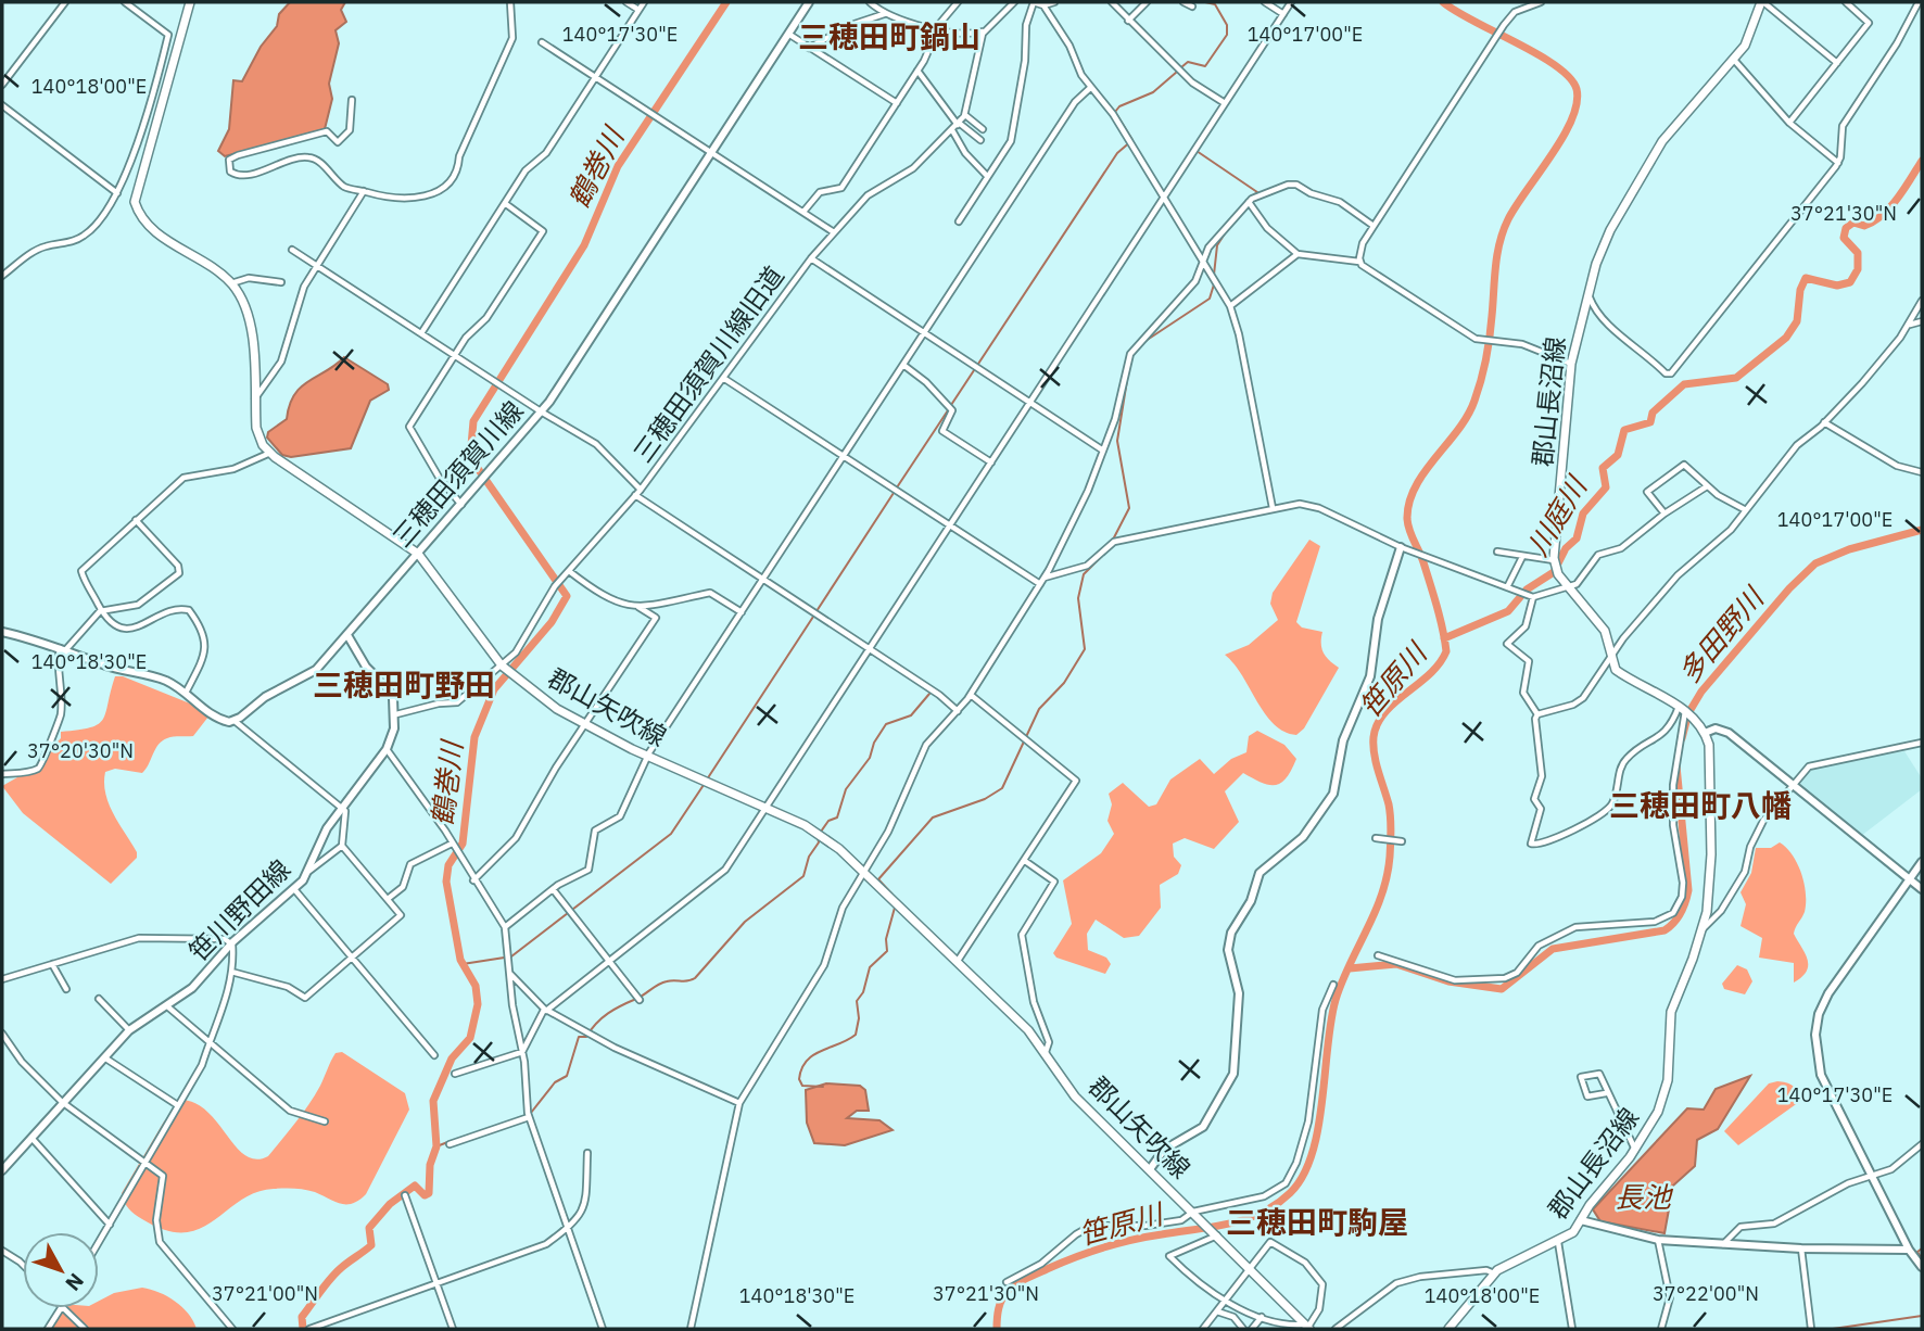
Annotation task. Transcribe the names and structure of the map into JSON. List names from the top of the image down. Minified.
{"streets":{"main road":["郡山長沼線","郡山矢吹線"],"street":["三穂田須賀川線旧道","三穂田須賀川線","笹川野田線"]},"crossings":[["三穂田須賀川線旧道","郡山矢吹線"],["三穂田須賀川線旧道","笹川野田線"],["三穂田須賀川線","郡山矢吹線"]],"districts":["三穂田町鍋山","三穂田町野田","三穂田町八幡","三穂田町駒屋"],"water":["鶴巻川","川庭川","多田野川","笹原川","長池"],"north":"bottom right","coordinates":["140°17'00\"E","140°17'30\"E","140°18'00\"E","37°21'30\"N","140°18'30\"E","37°20'30\"N","37°21'00\"N","37°22'00\"N"]}
